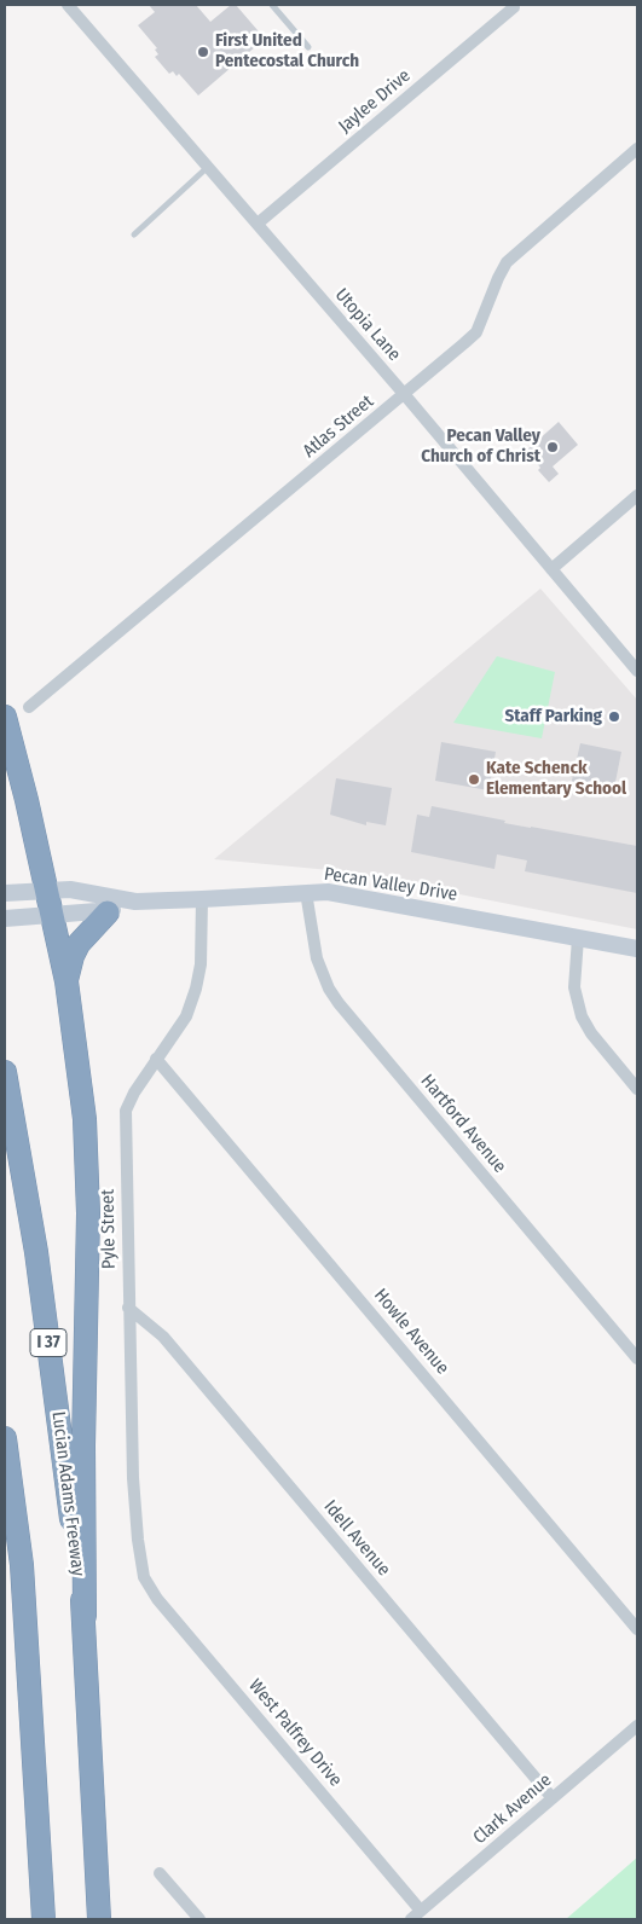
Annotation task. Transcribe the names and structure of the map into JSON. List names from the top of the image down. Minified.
{"streets":{"highway":["I 37","Lucian Adams Freeway"],"main road":["Pecan Valley Drive"],"street":["Jaylee Drive","Utopia Lane","Atlas Street","Hartford Avenue","Pyle Street","Howle Avenue","Idell Avenue","West Palfrey Drive","Clark Avenue"]},"crossings":[["Jaylee Drive","Utopia Lane"],["Utopia Lane","Atlas Street"],["Pecan Valley Drive","Hartford Avenue"],["Pecan Valley Drive","Pyle Street"],["Pyle Street","Howle Avenue"],["Pyle Street","Idell Avenue"],["Pyle Street","West Palfrey Drive"],["Idell Avenue","Clark Avenue"],["West Palfrey Drive","Clark Avenue"]],"places":["First United Pentecostal Church","Pecan Valley Church of Christ","Staff Parking","Kate Schenck Elementary School"]}
